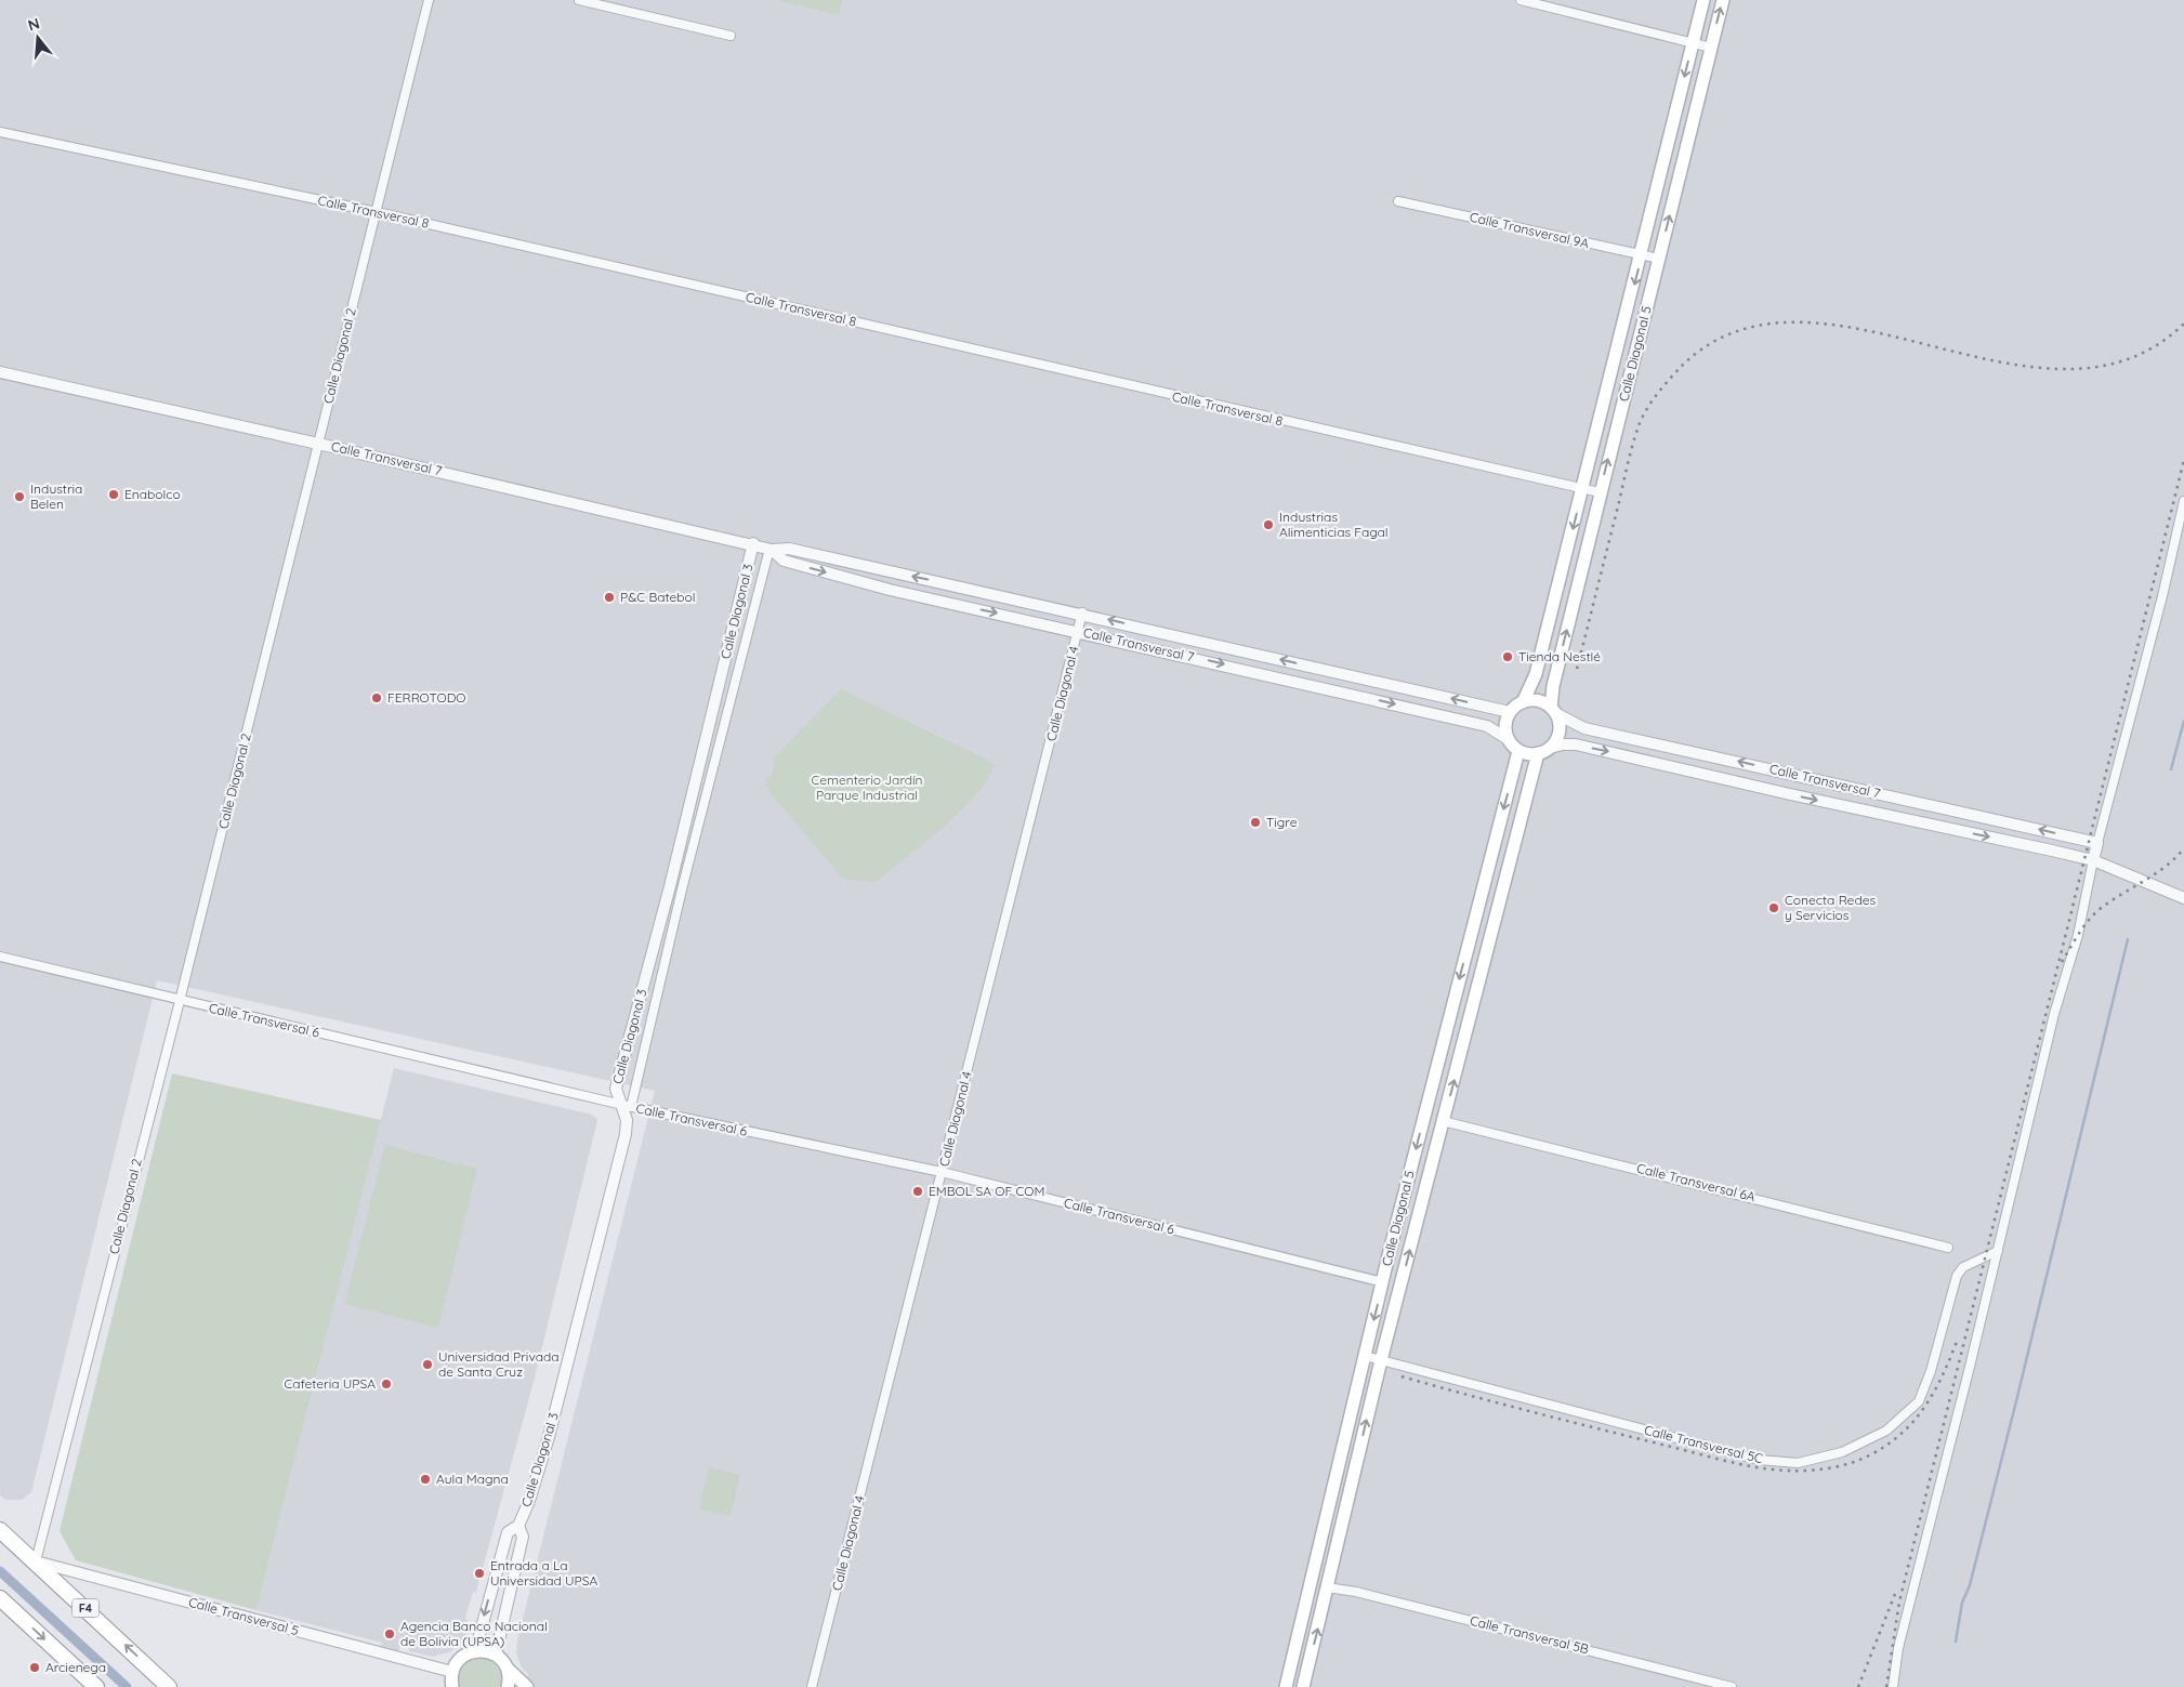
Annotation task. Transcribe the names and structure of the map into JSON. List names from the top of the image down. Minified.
{"streets":{"highway":["F4"],"main road":["Calle Diagonal 5"],"street":["Calle Transversal 8","Calle Transversal 9A","Calle Diagonal 2","Calle Transversal 7","Calle Diagonal 3","Calle Diagonal 4","Calle Transversal 6","Calle Transversal 6A","Calle Transversal 5C","Calle Transversal 5","Calle Transversal 5B"]},"crossings":[["Calle Transversal 8","Calle Diagonal 5"],["Calle Transversal 8","Calle Diagonal 2"],["Calle Transversal 9A","Calle Diagonal 5"],["Calle Diagonal 5","Calle Transversal 7"],["Calle Diagonal 5","Calle Transversal 6"],["Calle Diagonal 5","Calle Transversal 6A"],["Calle Diagonal 5","Calle Transversal 5C"],["Calle Diagonal 5","Calle Transversal 5B"],["Calle Diagonal 2","Calle Transversal 7"],["Calle Diagonal 2","Calle Transversal 6"],["Calle Diagonal 2","F4"],["Calle Diagonal 2","Calle Transversal 5"],["Calle Transversal 7","Calle Diagonal 3"],["Calle Transversal 7","Calle Diagonal 4"],["Calle Diagonal 3","Calle Transversal 6"],["Calle Diagonal 4","Calle Transversal 6"],["F4","Calle Transversal 5"]],"parks":["Cementerio Jardín Parque Industrial"],"places":["Enabolco","Industria Belen","Industrias Alimenticias Fagal","P&C Batebol","Tienda Nestlé","FERROTODO","Tigre","Conecta Redes y Servicios","EMBOL SA OF COM","Universidad Privada de Santa Cruz","Cafeteria UPSA","Aula Magna","Entrada a La Universidad UPSA","Agencia Banco Nacional de Bolivia (UPSA)","Arcienega"],"north":"top"}
